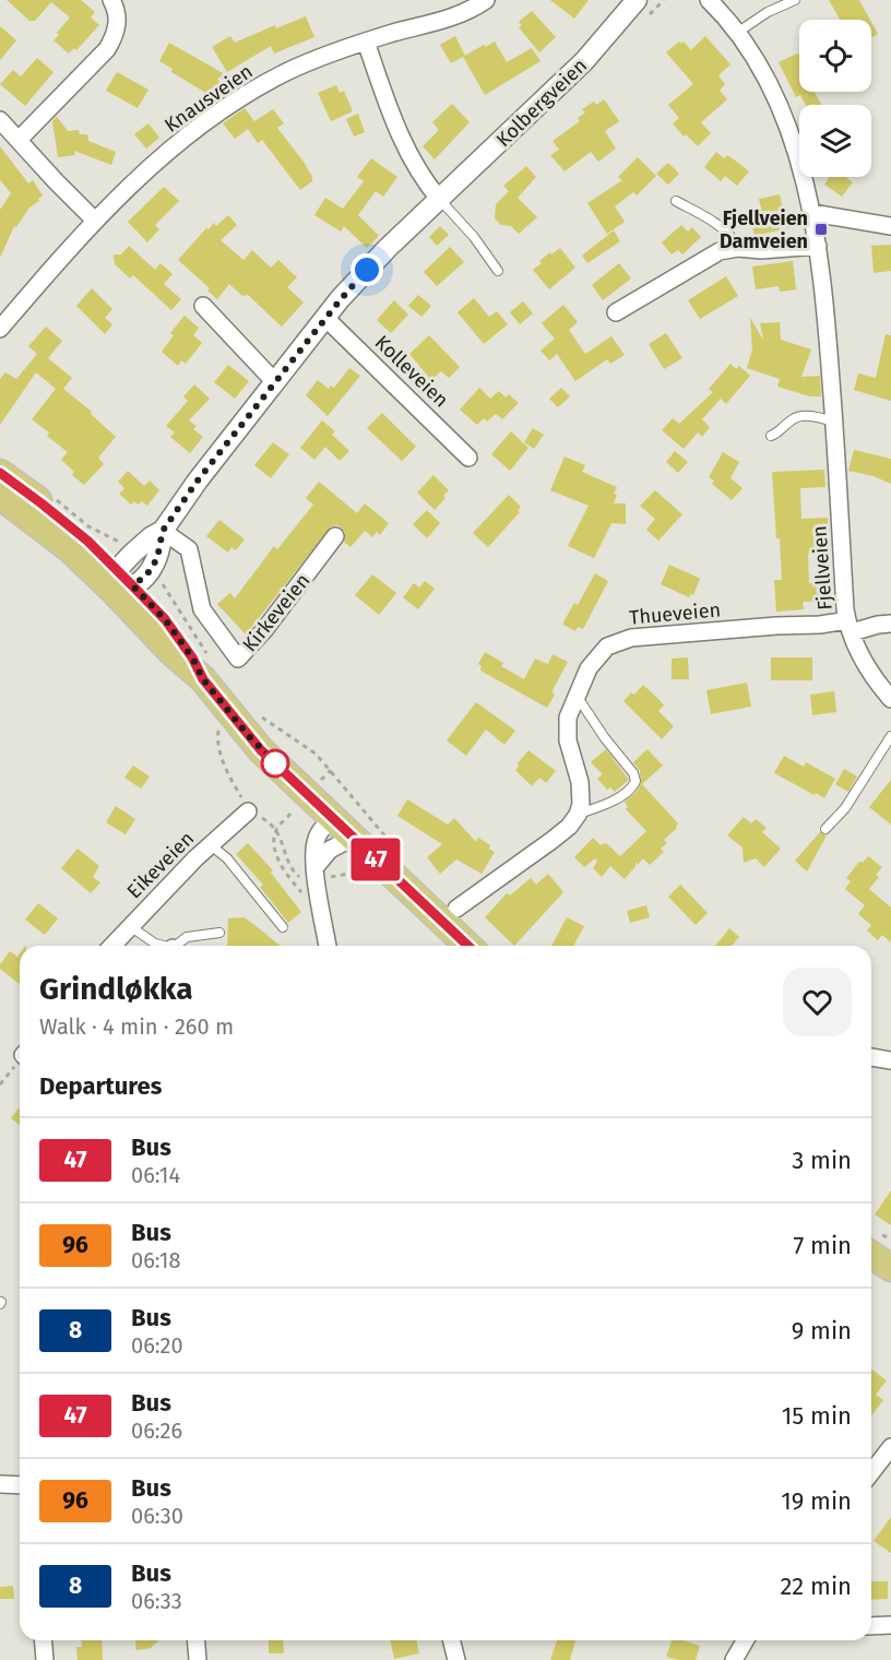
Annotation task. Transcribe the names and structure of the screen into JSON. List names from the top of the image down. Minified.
{"streets":{"street":["Knausveien","Kolbergveien","Kolleveien","Fjellveien","Kirkeveien","Thueveien","Eikeveien"]},"crossings":[["Kolbergveien","Kolleveien"],["Kolbergveien","Kirkeveien"],["Fjellveien","Thueveien"]],"places":{"transit":["Fjellveien Damveien"]},"lines":["bus line 47"],"page":{"on_map":"47","heading":[["Grindløkka","Walk · 4 min · 260 m"],"Departures"],"list":[{"mark":"47","name":"Bus","note":"06:14","value":"3 min"},{"mark":"96","name":"Bus","note":"06:18","value":"7 min"},{"mark":"8","name":"Bus","note":"06:20","value":"9 min"},{"mark":"47","name":"Bus","note":"06:26","value":"15 min"},{"mark":"96","name":"Bus","note":"06:30","value":"19 min"},{"mark":"8","name":"Bus","note":"06:33","value":"22 min"}]}}
